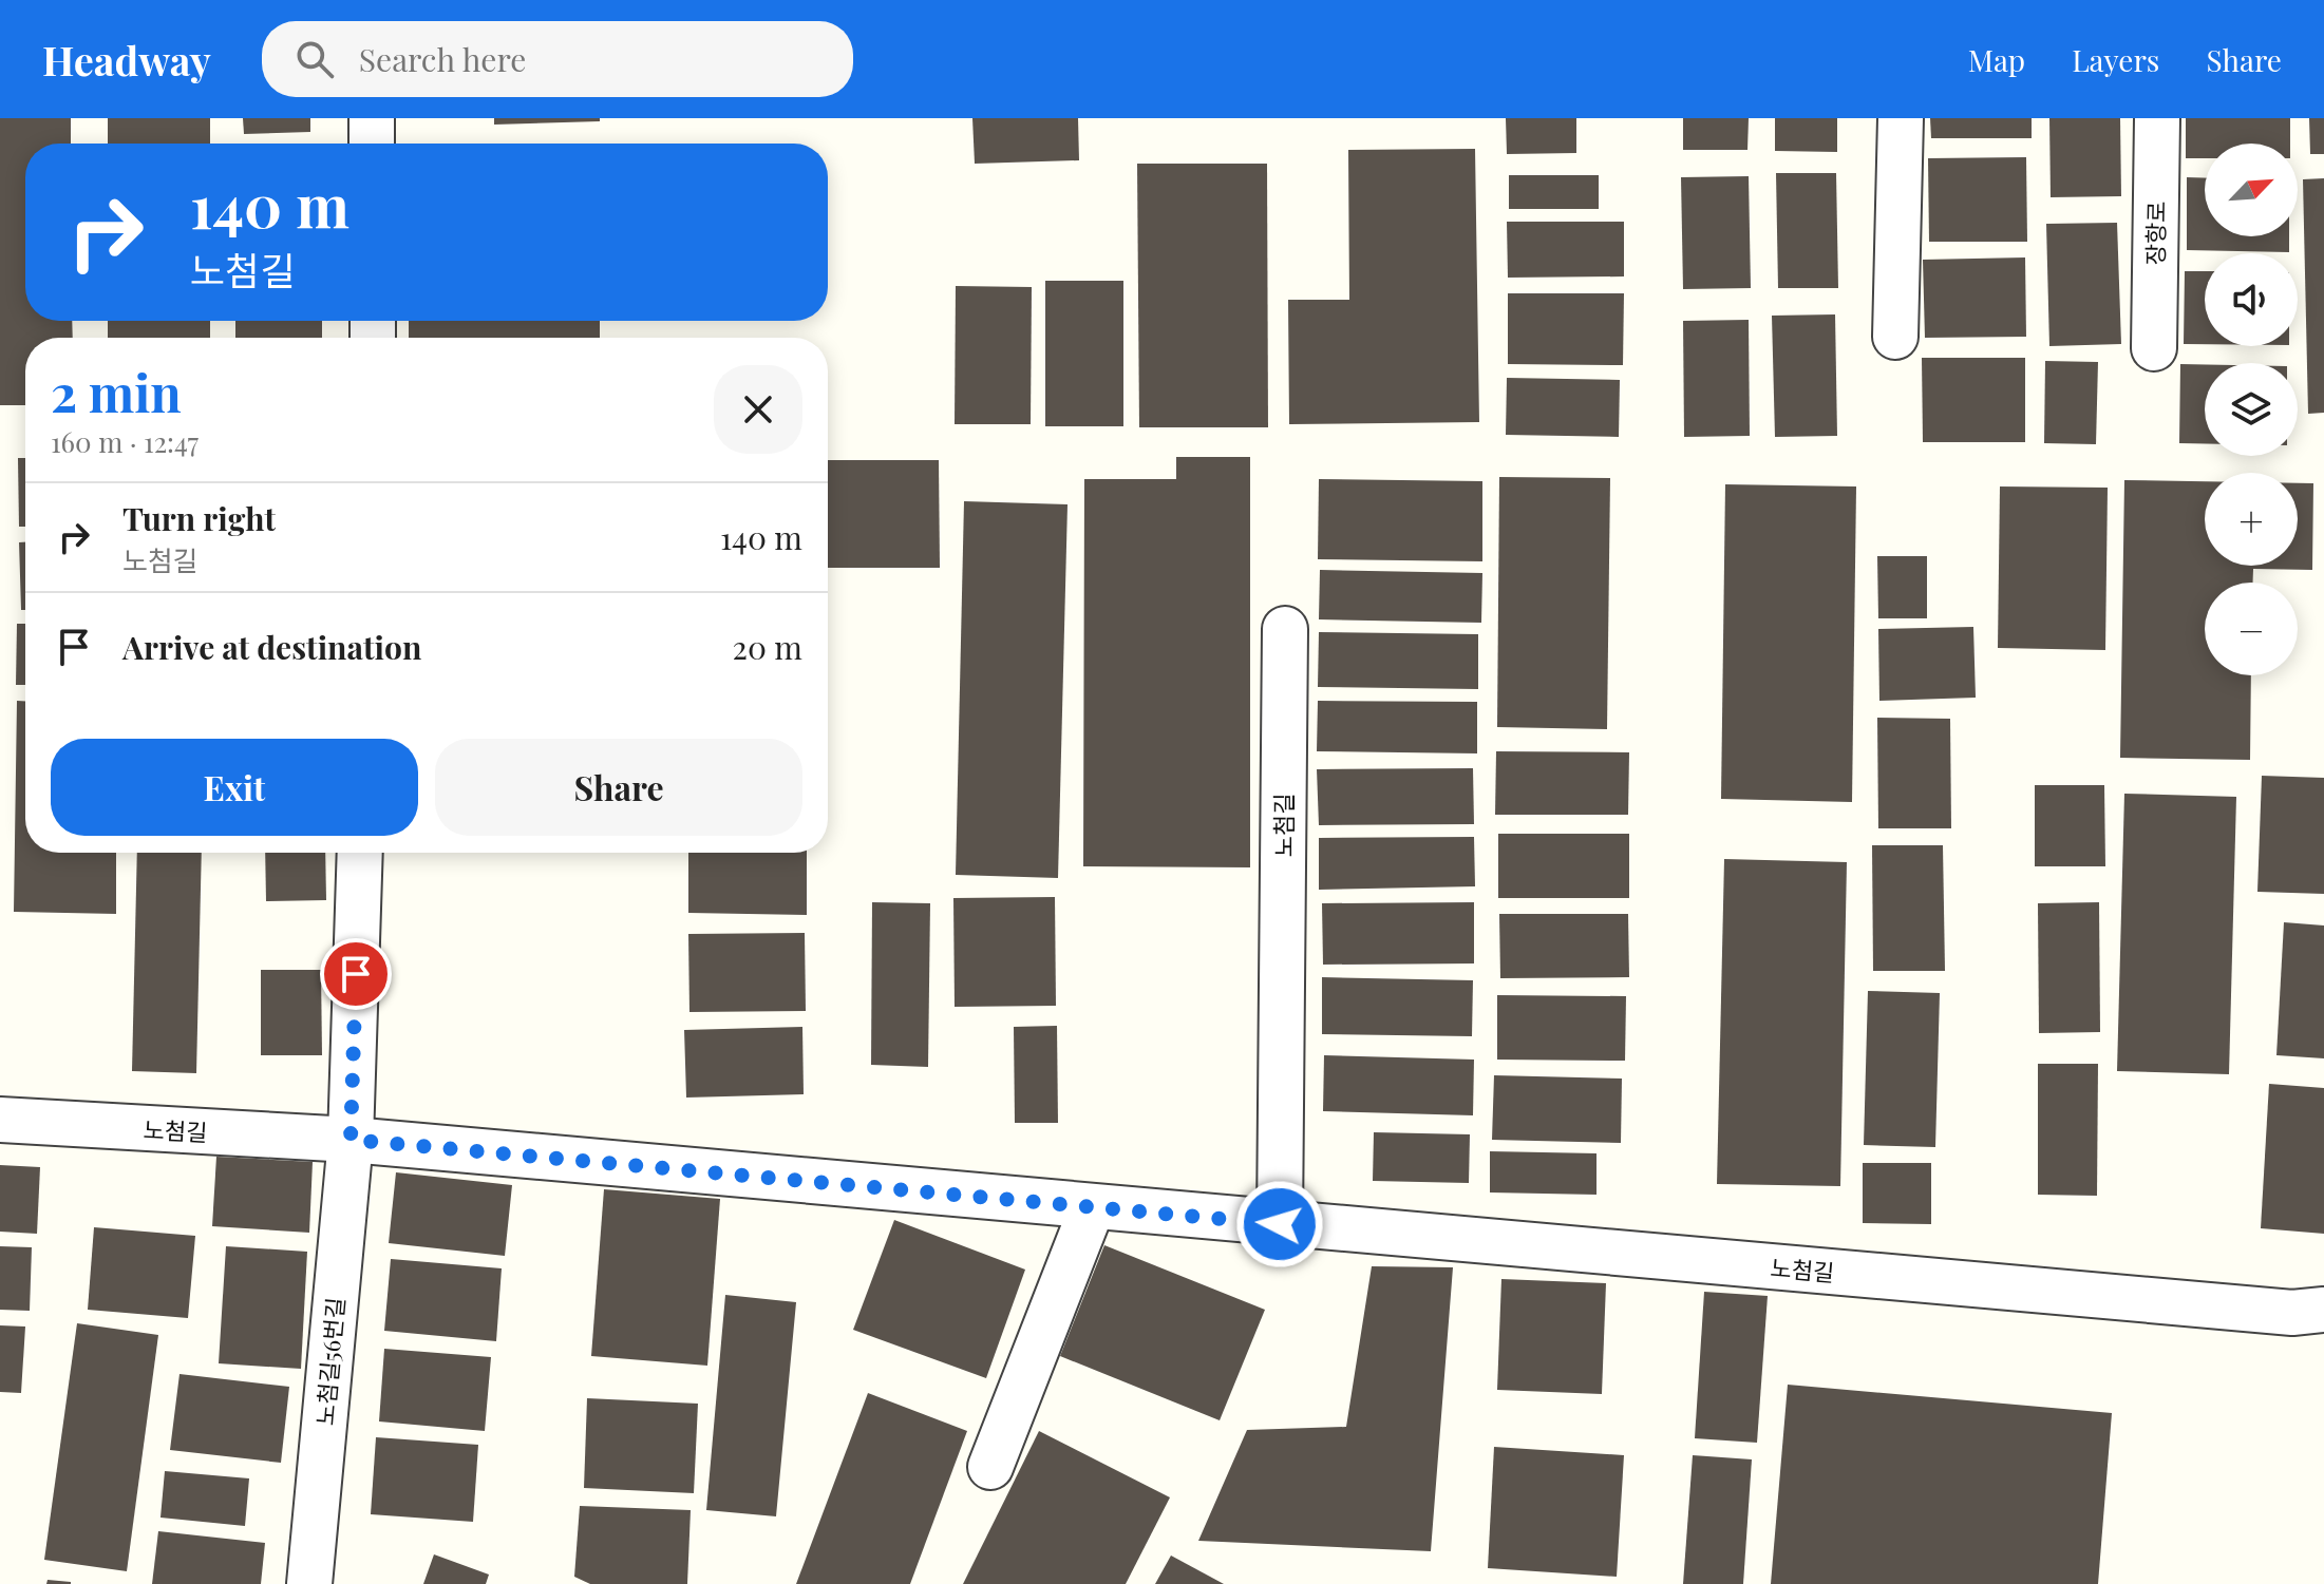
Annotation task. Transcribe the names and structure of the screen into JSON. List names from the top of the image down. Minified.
{"streets":{"street":["장항로","노첨길","노첨길56번길"]},"crossings":[["노첨길","노첨길56번길"]],"north":"top right","page":{"header":"Headway","search":"Search here","nav":["Map","Layers","Share"],"map_buttons":["+","−"],"turn":["140 m","노첨길"],"heading":["2 min","160 m · 12:47"],"list":[{"name":"Turn right","note":"노첨길","value":"140 m"},{"name":"Arrive at destination","value":"20 m"}],"buttons":["Exit","Share"]}}
